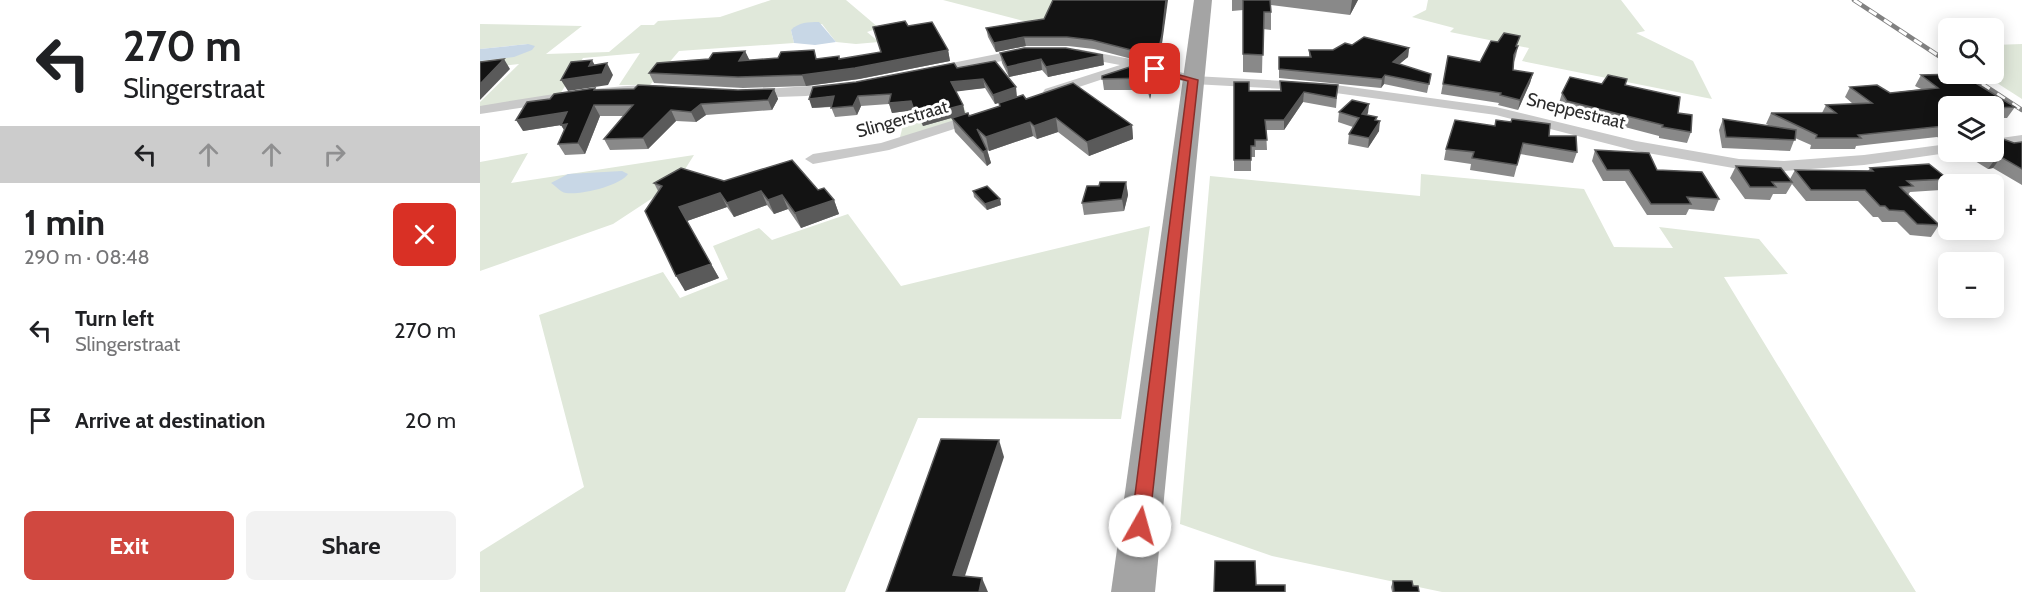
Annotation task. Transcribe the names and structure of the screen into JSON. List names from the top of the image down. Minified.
{"streets":{"street":["Sneppestraat","Slingerstraat"]},"page":{"turn":["270 m","Slingerstraat"],"map_buttons":["+","−"],"heading":["1 min","290 m · 08:48"],"list":[{"name":"Turn left","note":"Slingerstraat","value":"270 m"},{"name":"Arrive at destination","value":"20 m"}],"buttons":["Exit","Share"]}}
